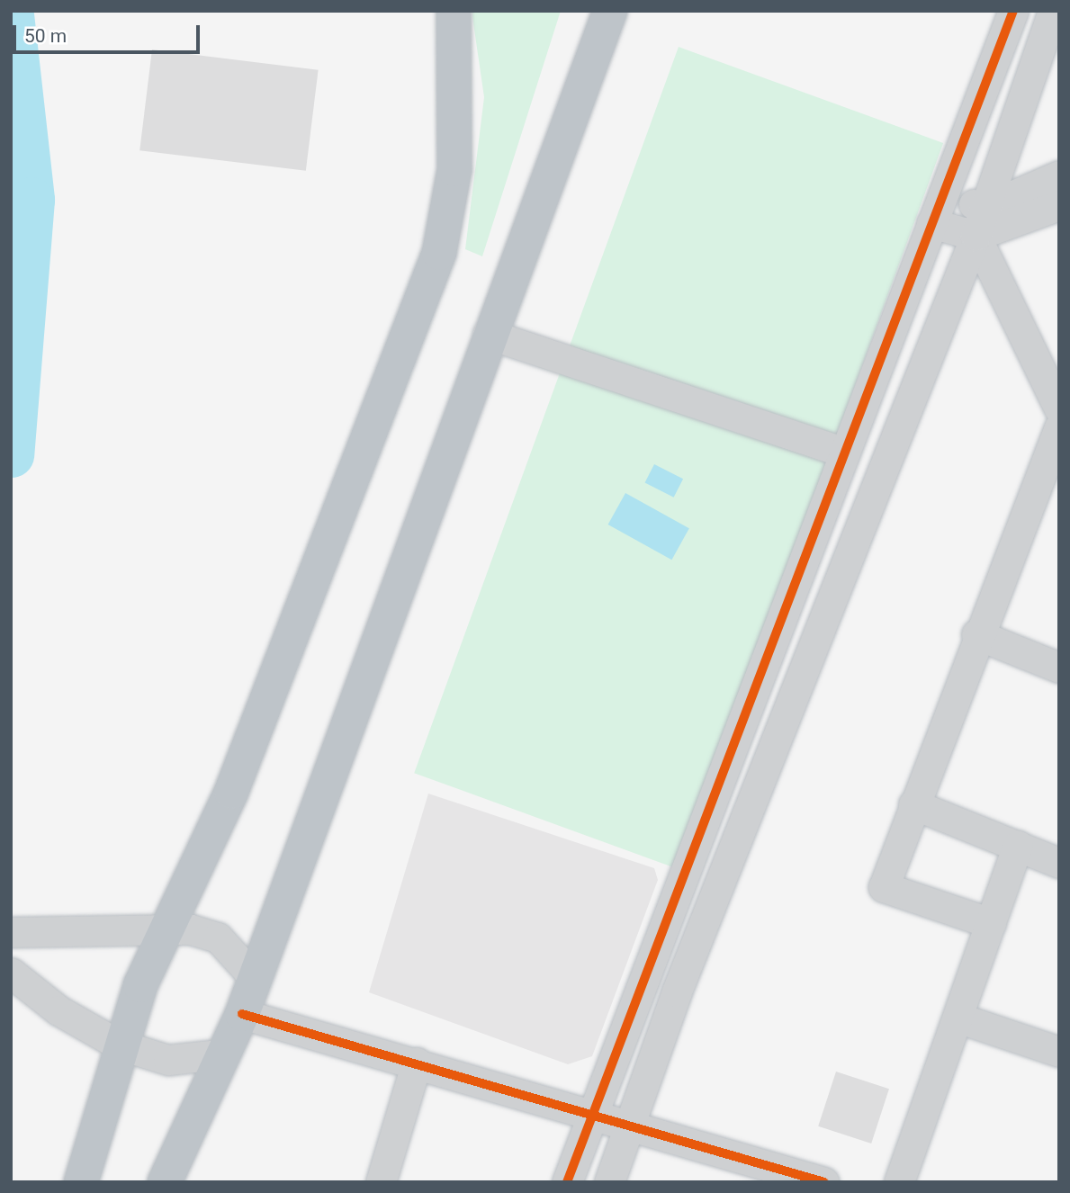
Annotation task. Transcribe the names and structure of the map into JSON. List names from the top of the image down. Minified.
{"scale_bar":"50 m"}
